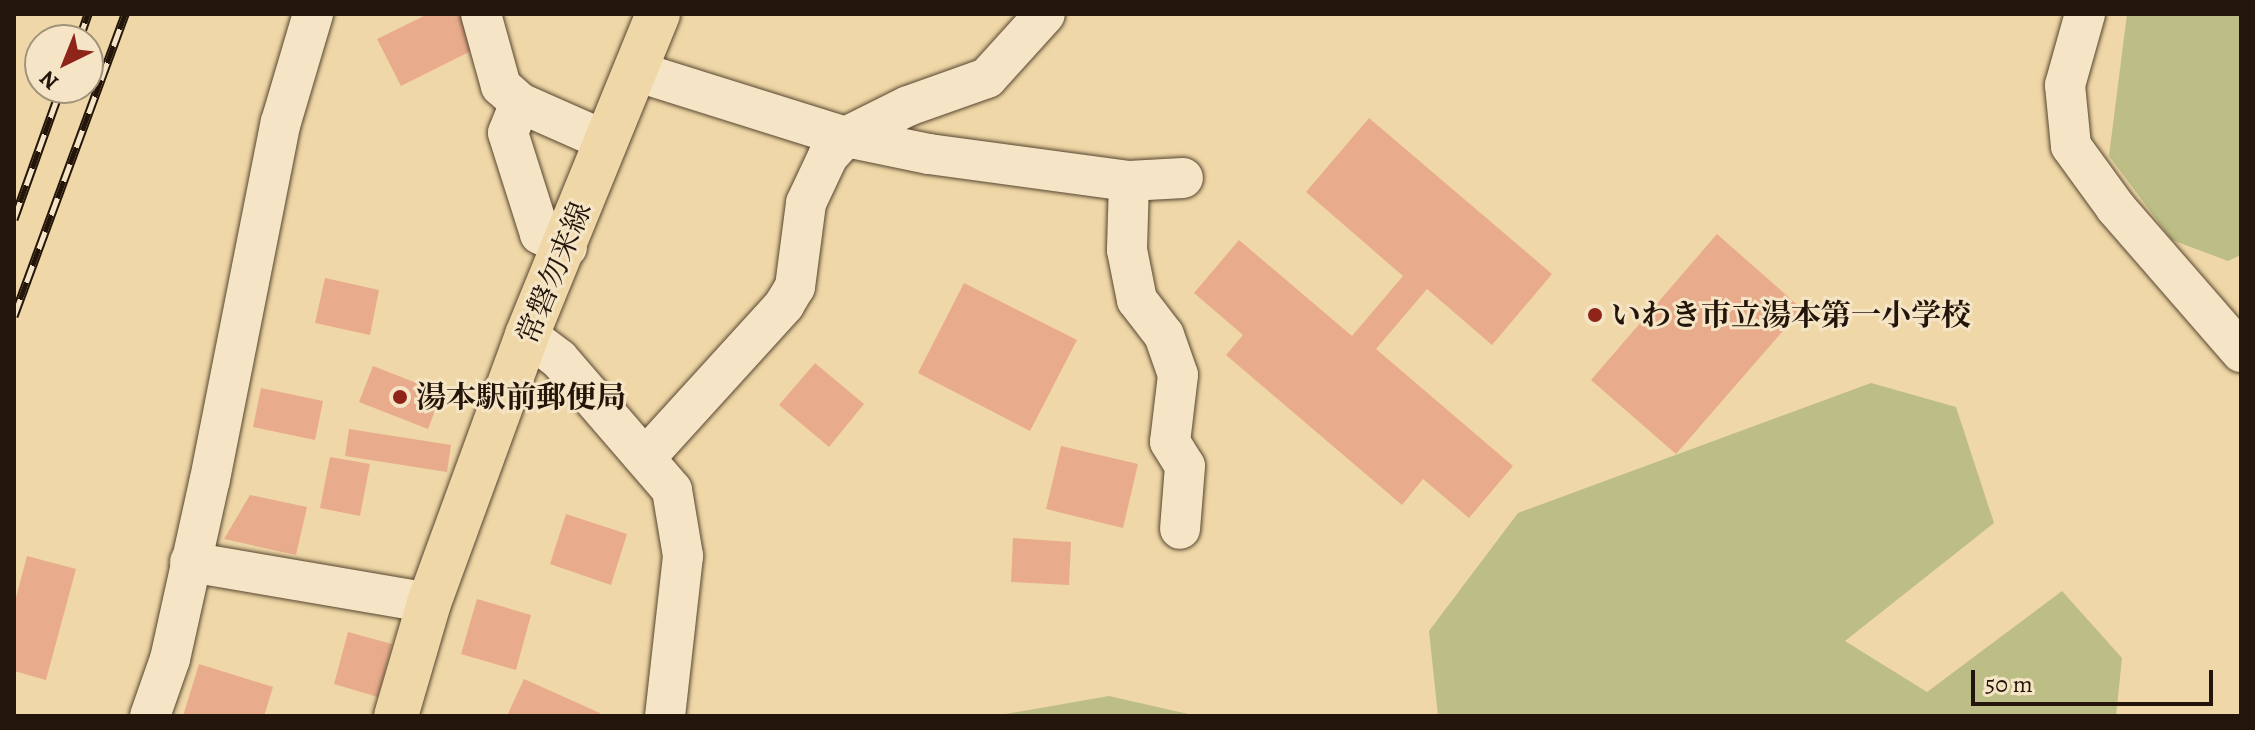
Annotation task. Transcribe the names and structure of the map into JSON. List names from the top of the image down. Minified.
{"streets":{"main road":["常磐勿来線"]},"places":["いわき市立湯本第一小学校","湯本駅前郵便局"],"scale_bar":"50 m","north":"bottom left"}
